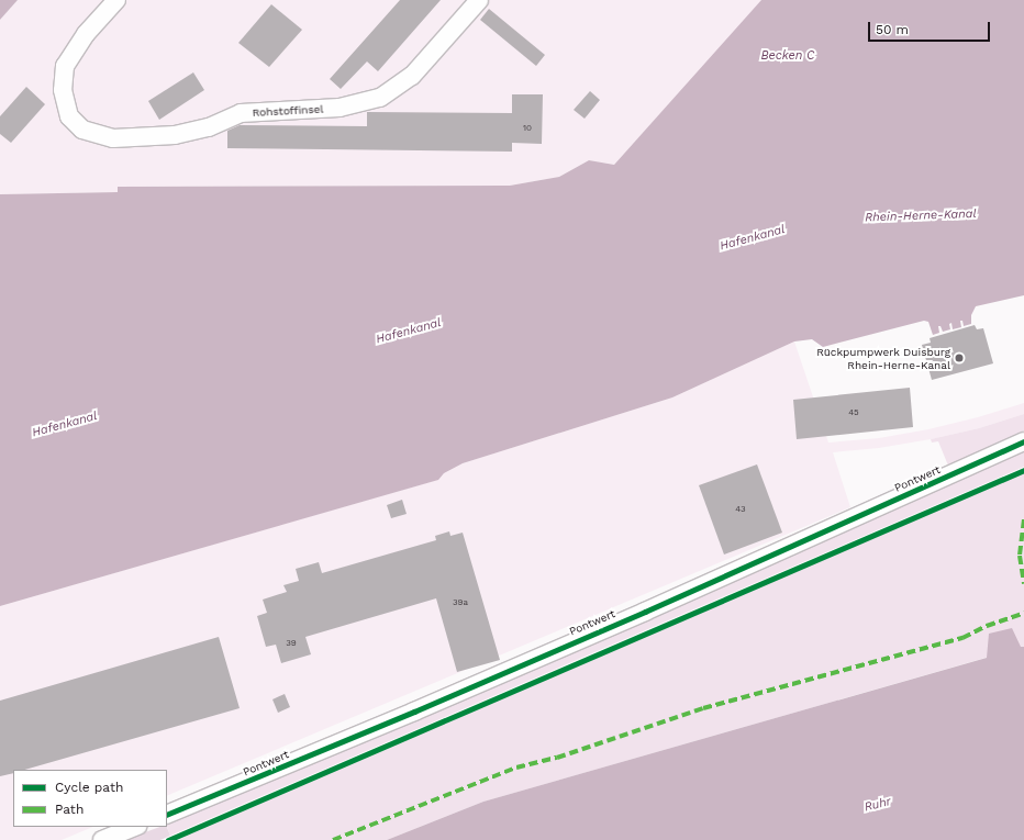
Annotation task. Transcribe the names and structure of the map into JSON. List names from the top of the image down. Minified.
{"streets":{"street":["Rohstoffinsel","Pontwert"]},"water":["Becken C","Rhein-Herne-Kanal","Hafenkanal","Ruhr"],"places":["Rückpumpwerk Duisburg Rhein-Herne-Kanal"],"house_numbers":["10","45","43","39a","39"],"legend":["Cycle path","Path"],"scale_bar":"50 m"}
